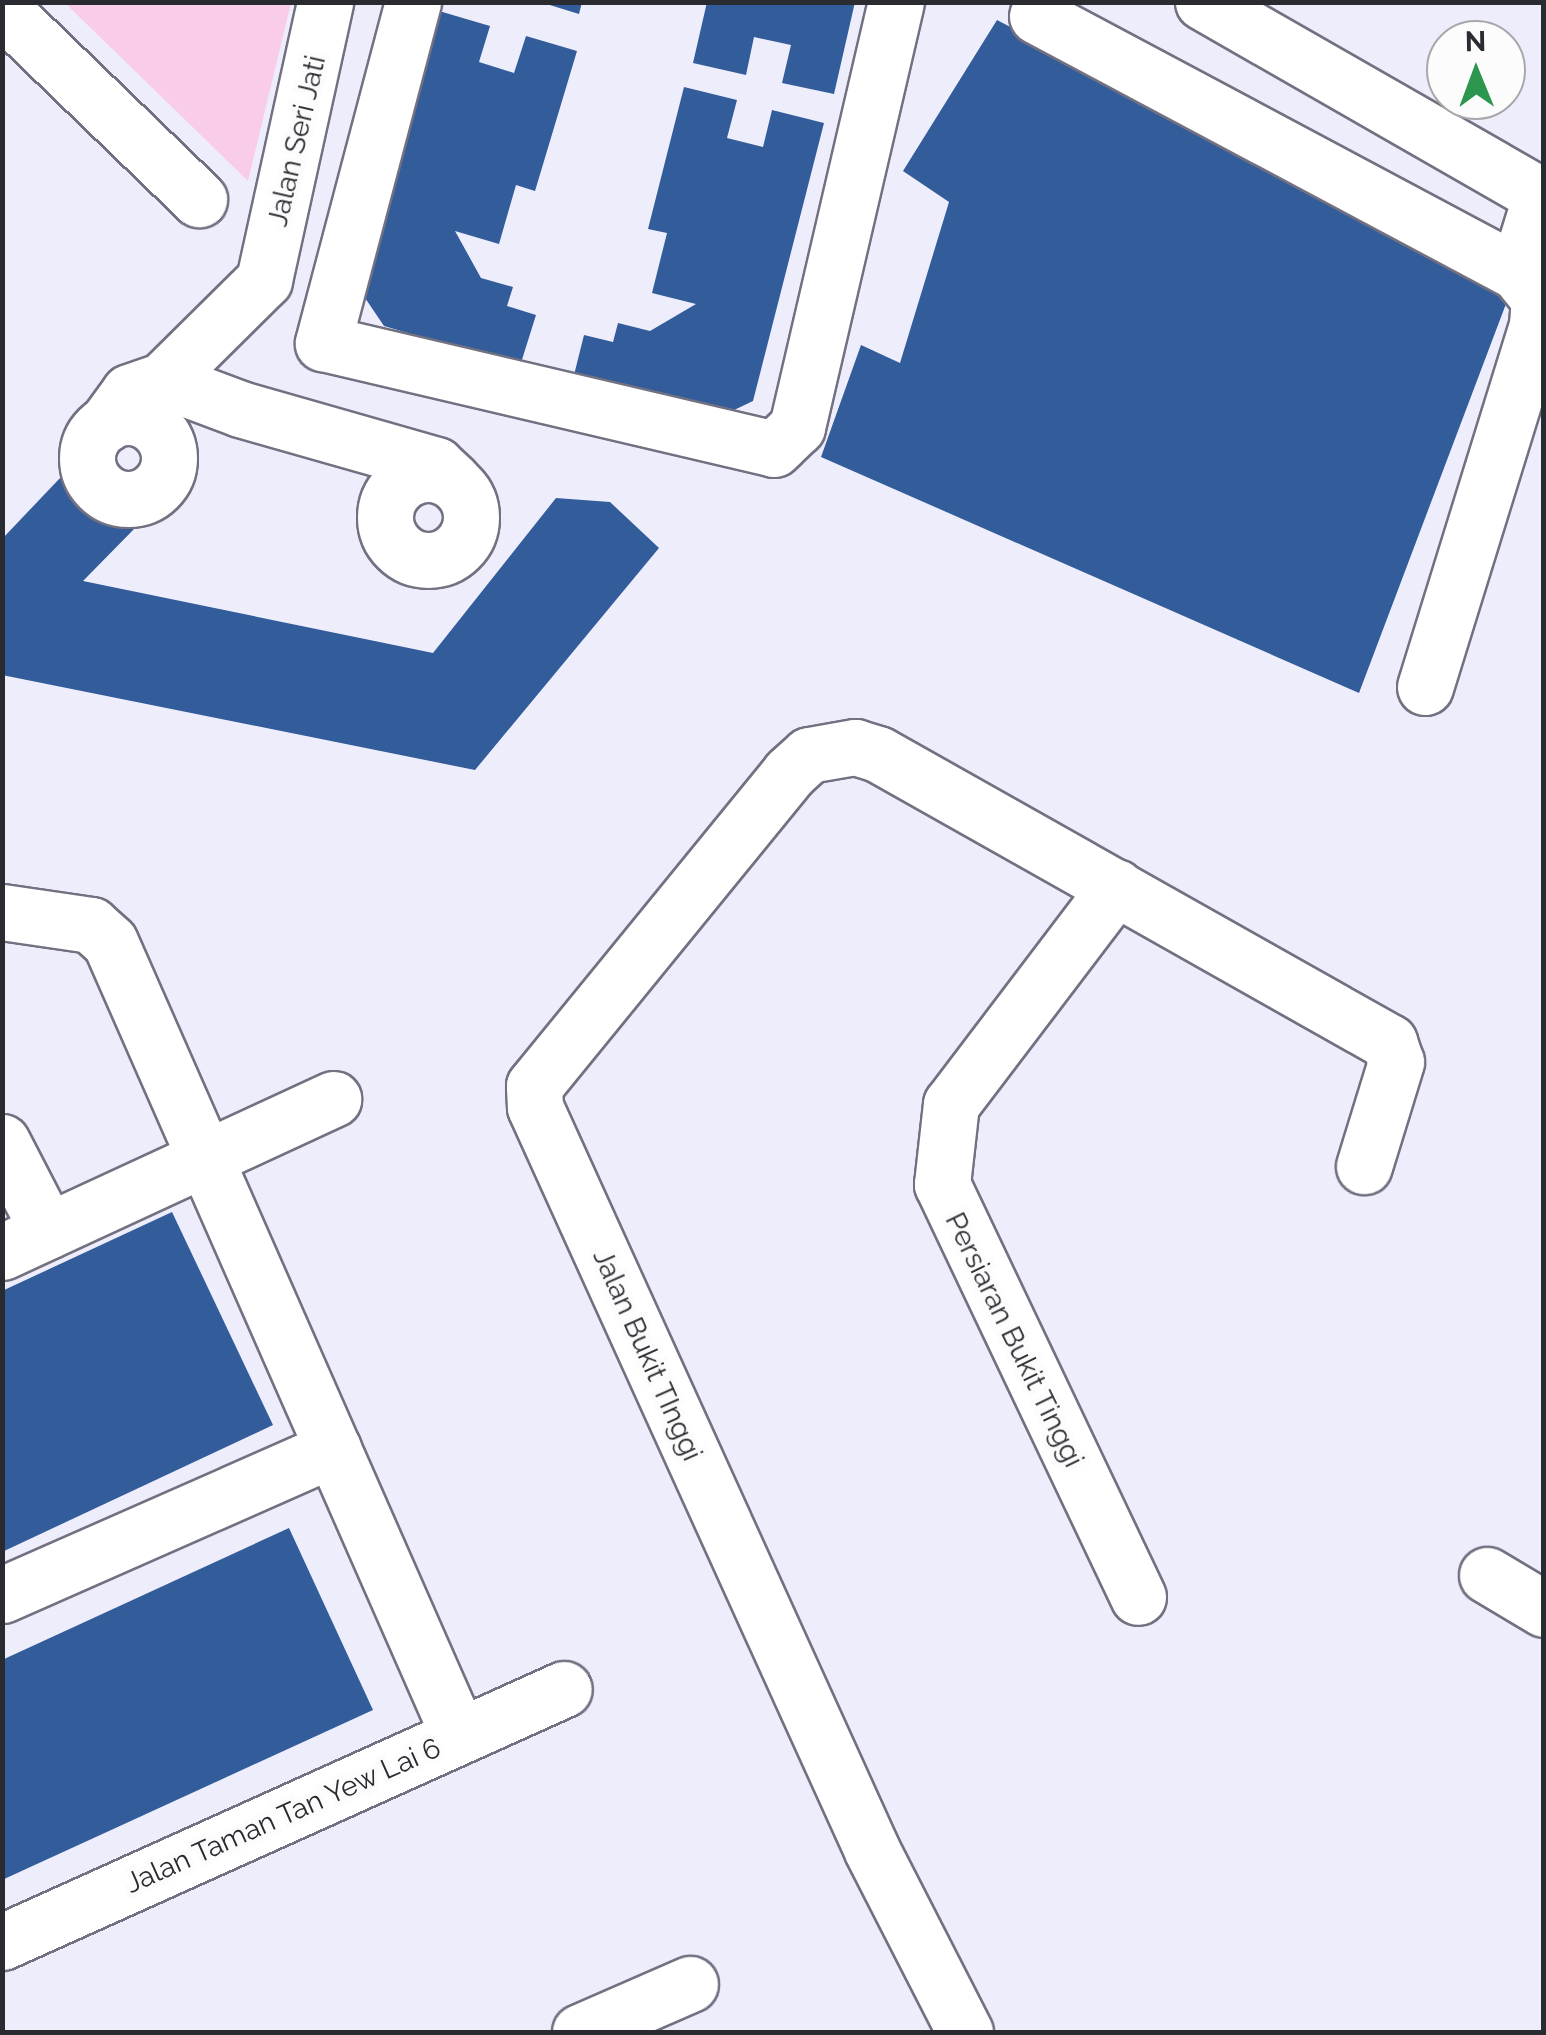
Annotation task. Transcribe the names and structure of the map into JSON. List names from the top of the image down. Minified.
{"streets":{"street":["Jalan Seri Jati","Persiaran Bukit Tinggi","Jalan Bukit TInggi","Jalan Taman Tan Yew Lai 6"]},"crossings":[["Persiaran Bukit Tinggi","Jalan Bukit TInggi"]],"north":"top"}
